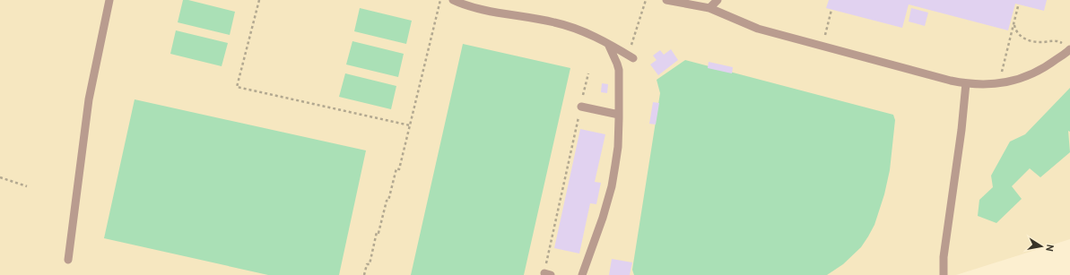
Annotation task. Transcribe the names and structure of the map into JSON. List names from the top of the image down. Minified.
{"north":"right"}
